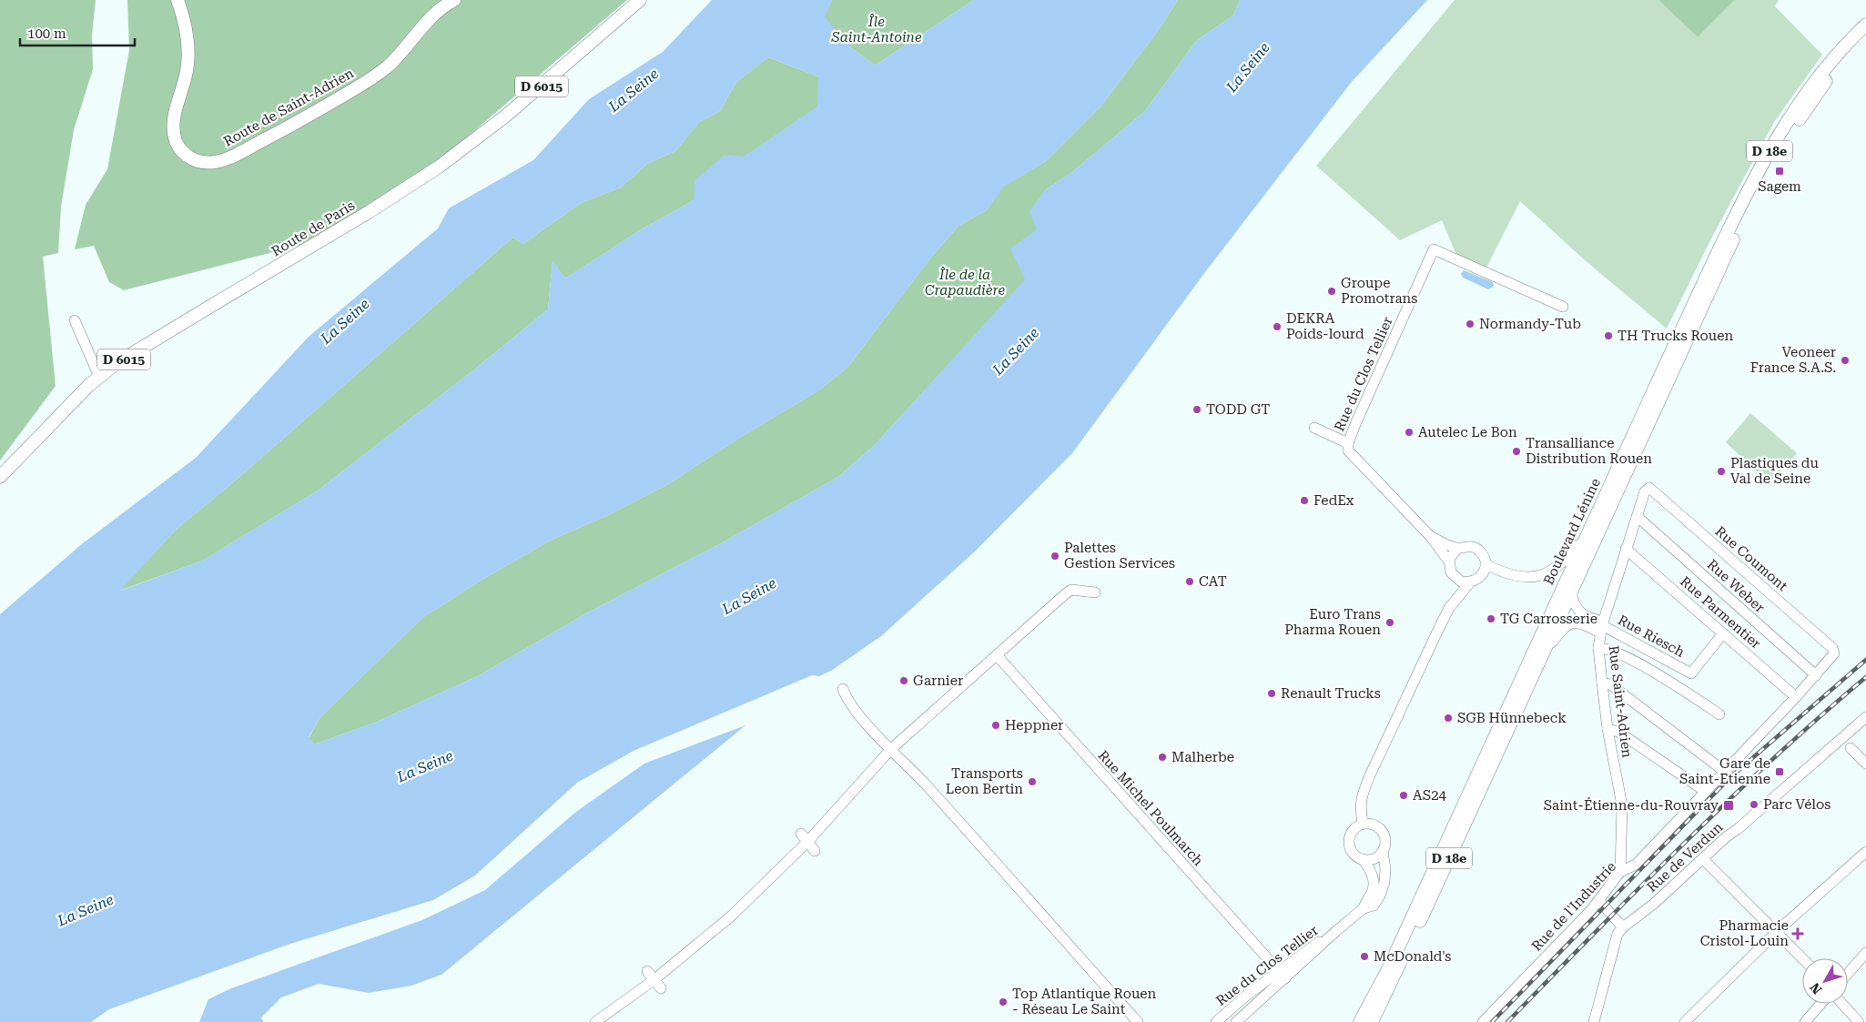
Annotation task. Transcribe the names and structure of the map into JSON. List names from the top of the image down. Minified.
{"streets":{"main road":["D 6015","Route de Saint-Adrien","D 18e","Route de Paris","Boulevard Lénine"],"street":["Rue du Clos Tellier","Rue Coumont","Rue Weber","Rue Parmentier","Rue Riesch","Rue Saint-Adrien","Rue Michel Poulmarch","Rue de Verdun","Rue de l'Industrie"]},"crossings":[["Rue du Clos Tellier","Rue Michel Poulmarch"],["Rue Coumont","Rue Saint-Adrien"],["Rue Coumont","Rue de l'Industrie"],["Rue Weber","Rue Saint-Adrien"],["Rue Weber","Rue de l'Industrie"],["Rue Parmentier","Rue Riesch"],["Rue Parmentier","Rue Saint-Adrien"],["Rue Parmentier","Rue de l'Industrie"],["Rue Riesch","Rue Saint-Adrien"],["Rue Saint-Adrien","Rue de l'Industrie"]],"water":["La Seine"],"parks":["Île Saint-Antoine","Île de la Crapaudière"],"places":{"transit":["Sagem","Gare de Saint-Etienne","Saint-Étienne-du-Rouvray"],"other":["Groupe Promotrans","Normandy-Tub","DEKRA Poids-lourd","TH Trucks Rouen","Veoneer France S.A.S.","TODD GT","Autelec Le Bon","Transalliance Distribution Rouen","Plastiques du Val de Seine","FedEx","Palettes Gestion Services","CAT","TG Carrosserie","Euro Trans Pharma Rouen","Garnier","Renault Trucks","SGB Hünnebeck","Heppner","Malherbe","Transports Leon Bertin","AS24","Parc Vélos","McDonald's","Top Atlantique Rouen - Réseau Le Saint"],"health":["Pharmacie Cristol-Louin"]},"scale_bar":"100 m","north":"bottom left"}
